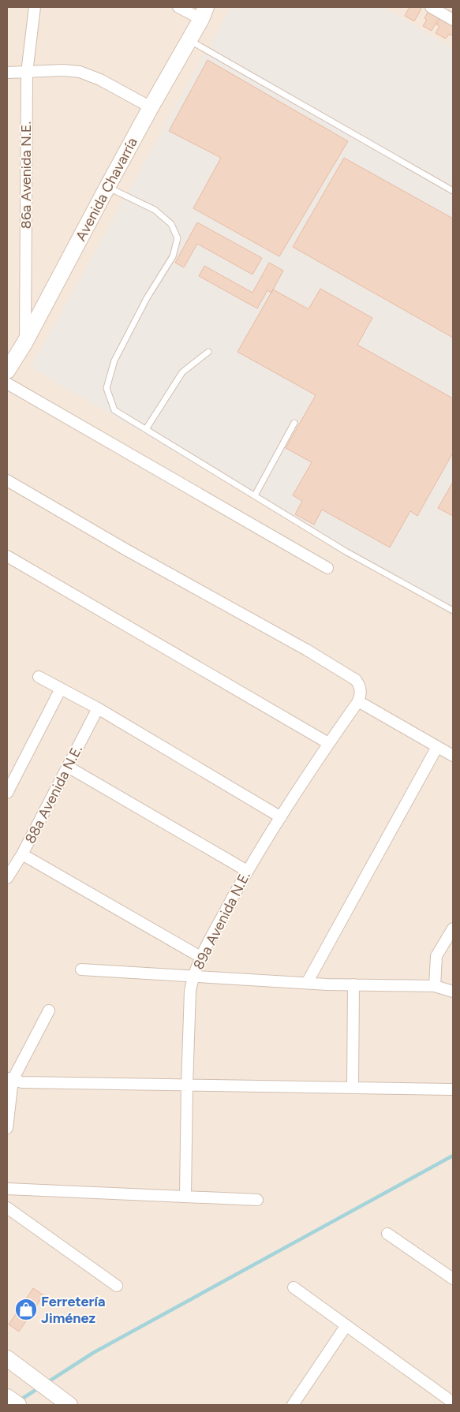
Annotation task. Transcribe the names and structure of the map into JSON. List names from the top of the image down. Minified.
{"streets":{"street":["86a Avenida N.E.","Avenida Chavarría","88a Avenida N.E.","89a Avenida N.E."]},"crossings":[["86a Avenida N.E.","Avenida Chavarría"]],"places":{"shop":["Ferretería Jiménez"]}}
